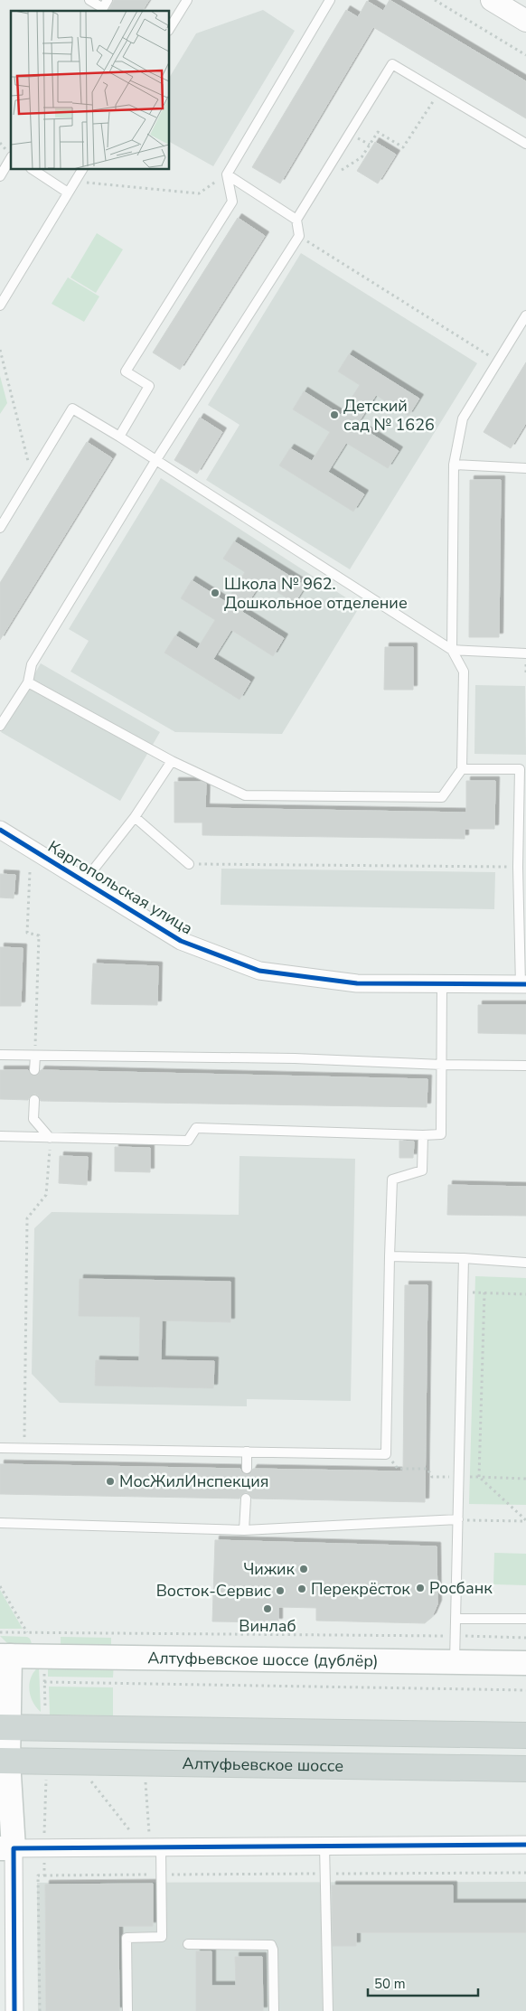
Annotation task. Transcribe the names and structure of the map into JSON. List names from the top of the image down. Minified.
{"streets":{"main road":["Алтуфьевское шоссе (дублёр)","Алтуфьевское шоссе"],"street":["Каргопольская улица"]},"places":["Детский сад № 1626","Школа № 962. Дошкольное отделение","МосЖилИнспекция","Чижик","Росбанк","Перекрёсток","Восток-Сервис","Винлаб"],"scale_bar":"50 m"}
